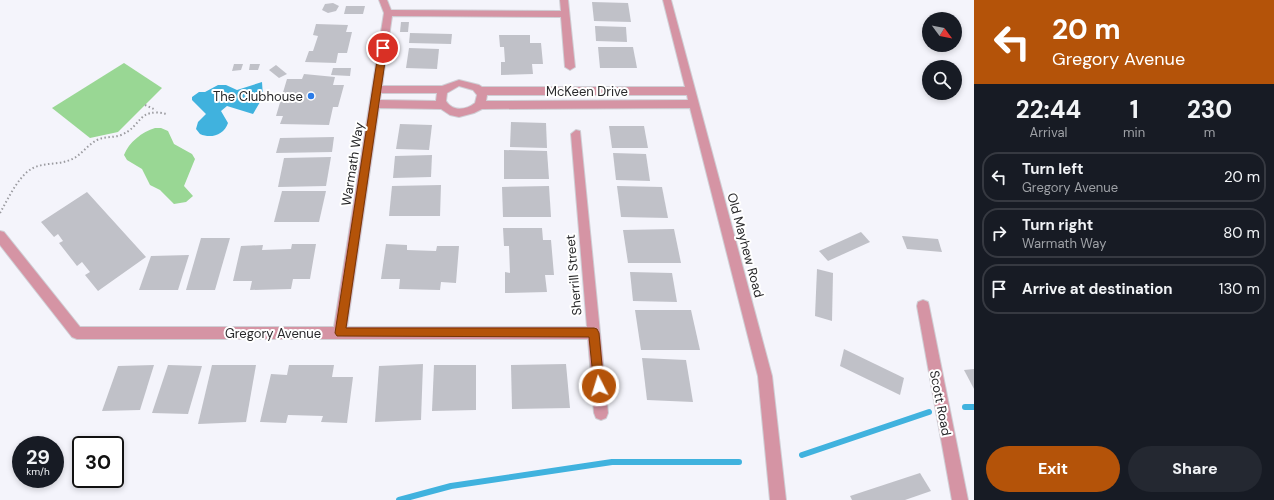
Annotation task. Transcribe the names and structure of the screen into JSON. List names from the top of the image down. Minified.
{"streets":{"street":["McKeen Drive","Warmath Way","Old Mayhew Road","Sherrill Street","Gregory Avenue","Scott Road"]},"crossings":[["McKeen Drive","Warmath Way"],["McKeen Drive","Old Mayhew Road"],["Warmath Way","Gregory Avenue"],["Sherrill Street","Gregory Avenue"]],"places":["The Clubhouse"],"north":"bottom right","page":{"turn":["20 m","Gregory Avenue"],"eta":["22:44","Arrival","1","min","230","m"],"list":[{"name":"Turn left","note":"Gregory Avenue","value":"20 m"},{"name":"Turn right","note":"Warmath Way","value":"80 m"},{"name":"Arrive at destination","value":"130 m"}],"speed":"29 km/h","limit":"30","buttons":["Exit","Share"]}}
